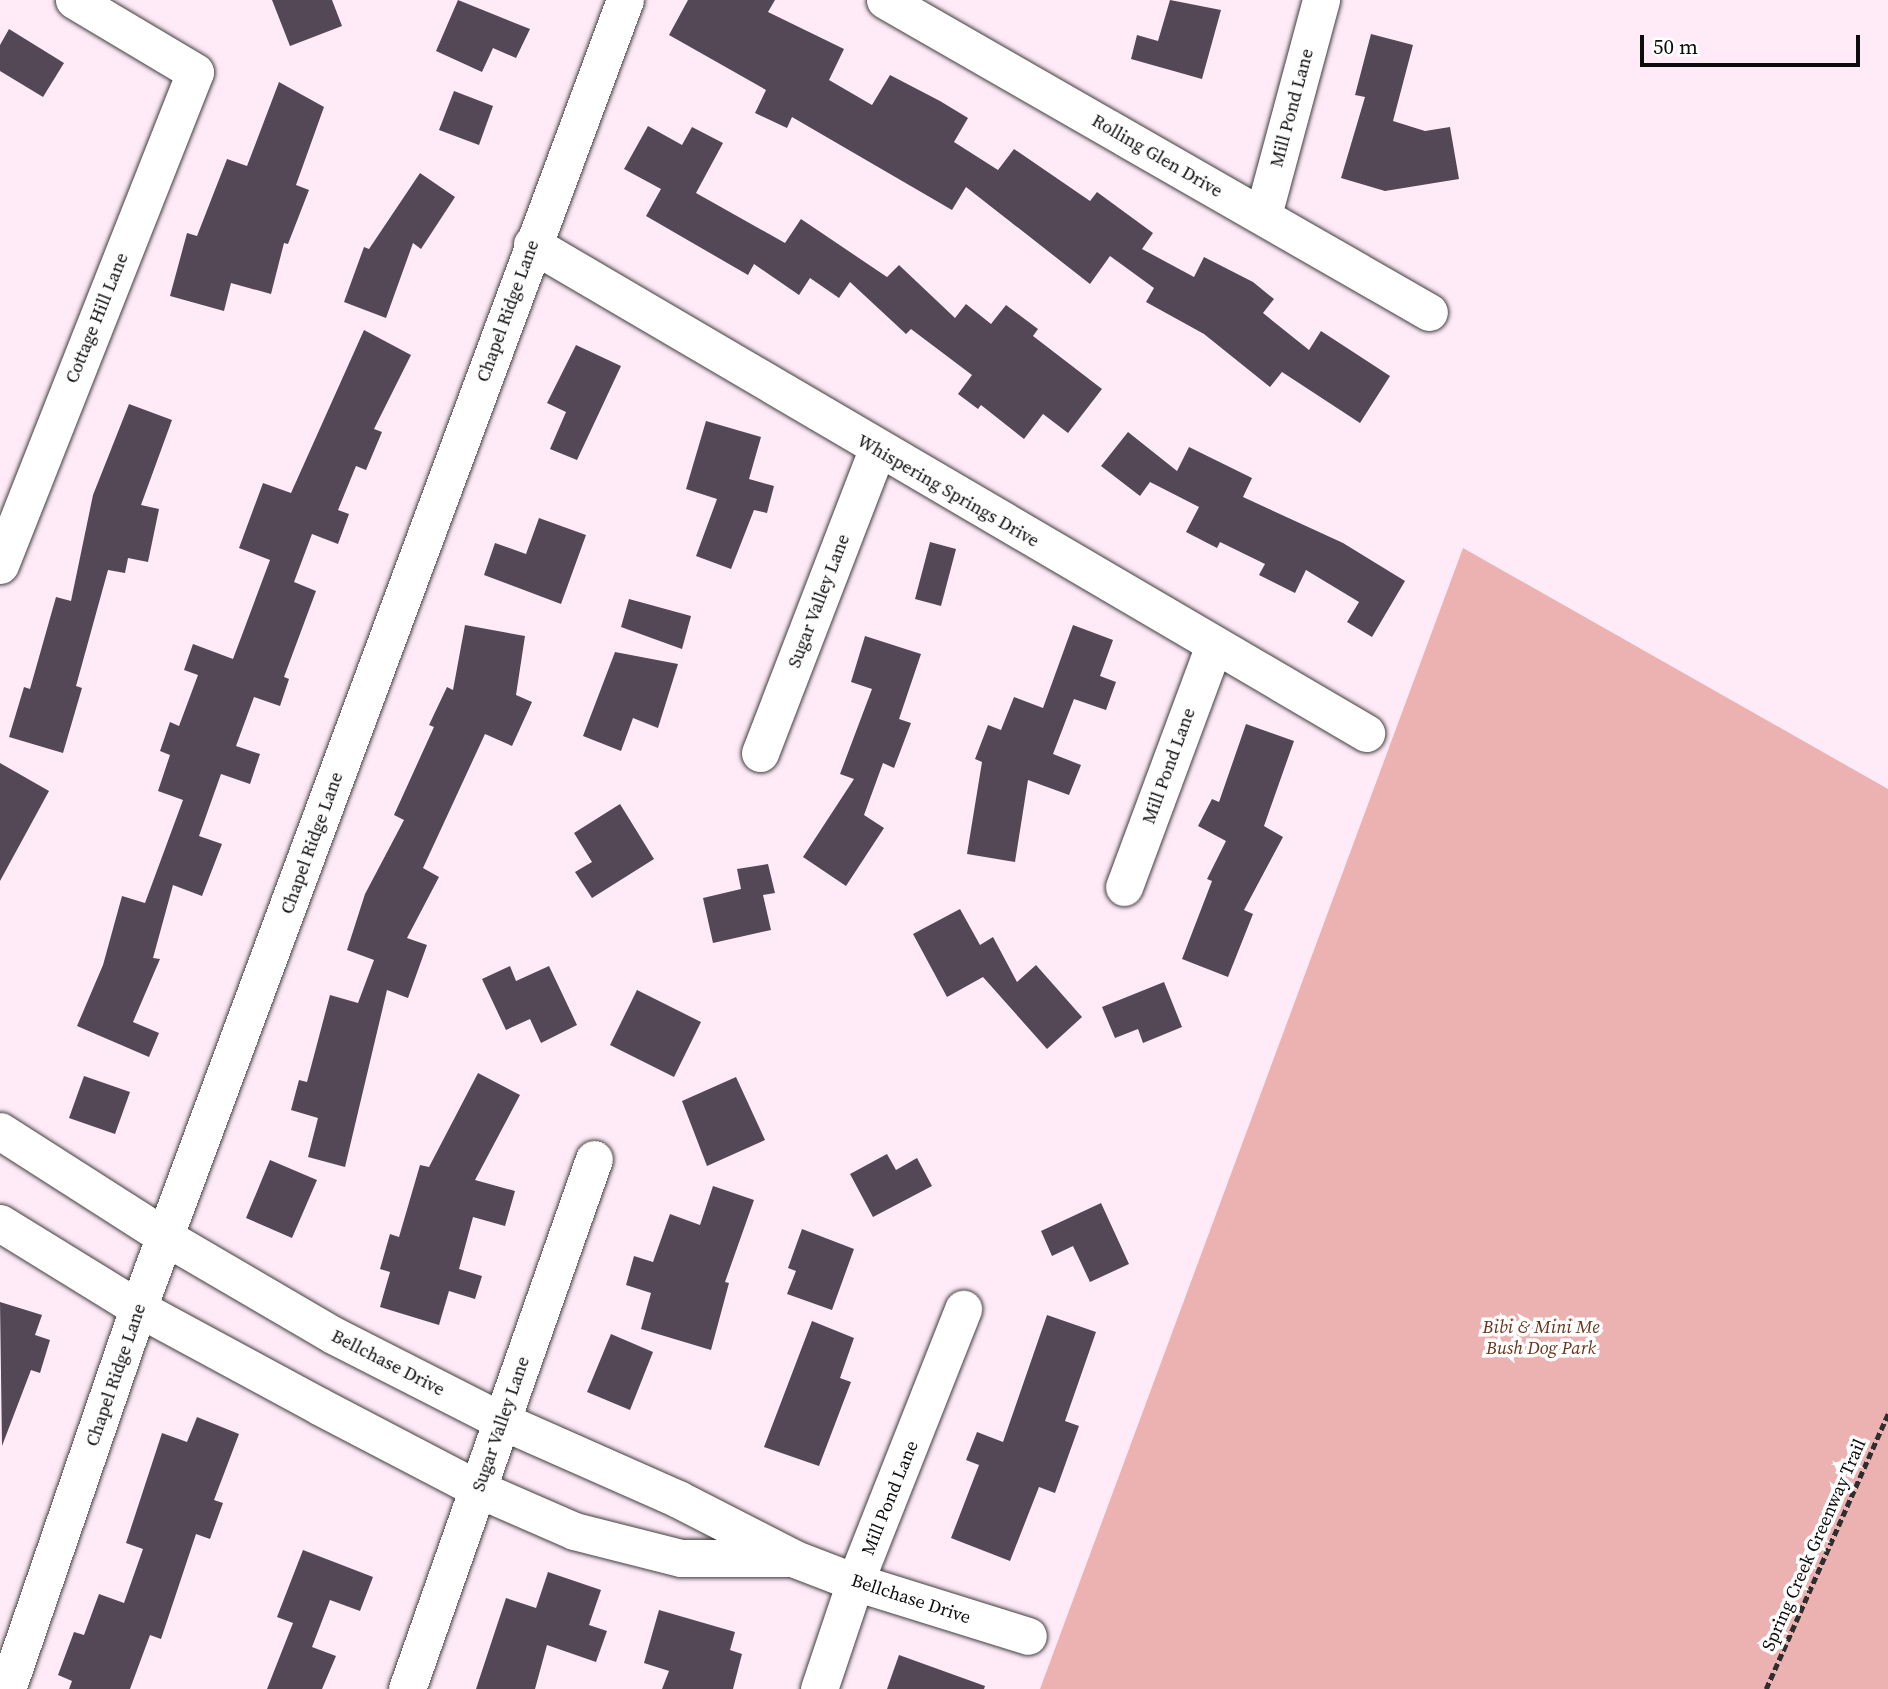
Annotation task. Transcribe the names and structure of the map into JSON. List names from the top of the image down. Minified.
{"streets":{"street":["Mill Pond Lane","Rolling Glen Drive","Chapel Ridge Lane","Cottage Hill Lane","Whispering Springs Drive","Sugar Valley Lane","Bellchase Drive"],"path":["Spring Creek Greenway Trail"]},"crossings":[["Mill Pond Lane","Rolling Glen Drive"],["Mill Pond Lane","Whispering Springs Drive"],["Mill Pond Lane","Bellchase Drive"],["Chapel Ridge Lane","Whispering Springs Drive"],["Chapel Ridge Lane","Bellchase Drive"],["Whispering Springs Drive","Sugar Valley Lane"],["Sugar Valley Lane","Bellchase Drive"]],"parks":["Bibi & Mini Me Bush Dog Park"],"scale_bar":"50 m"}
